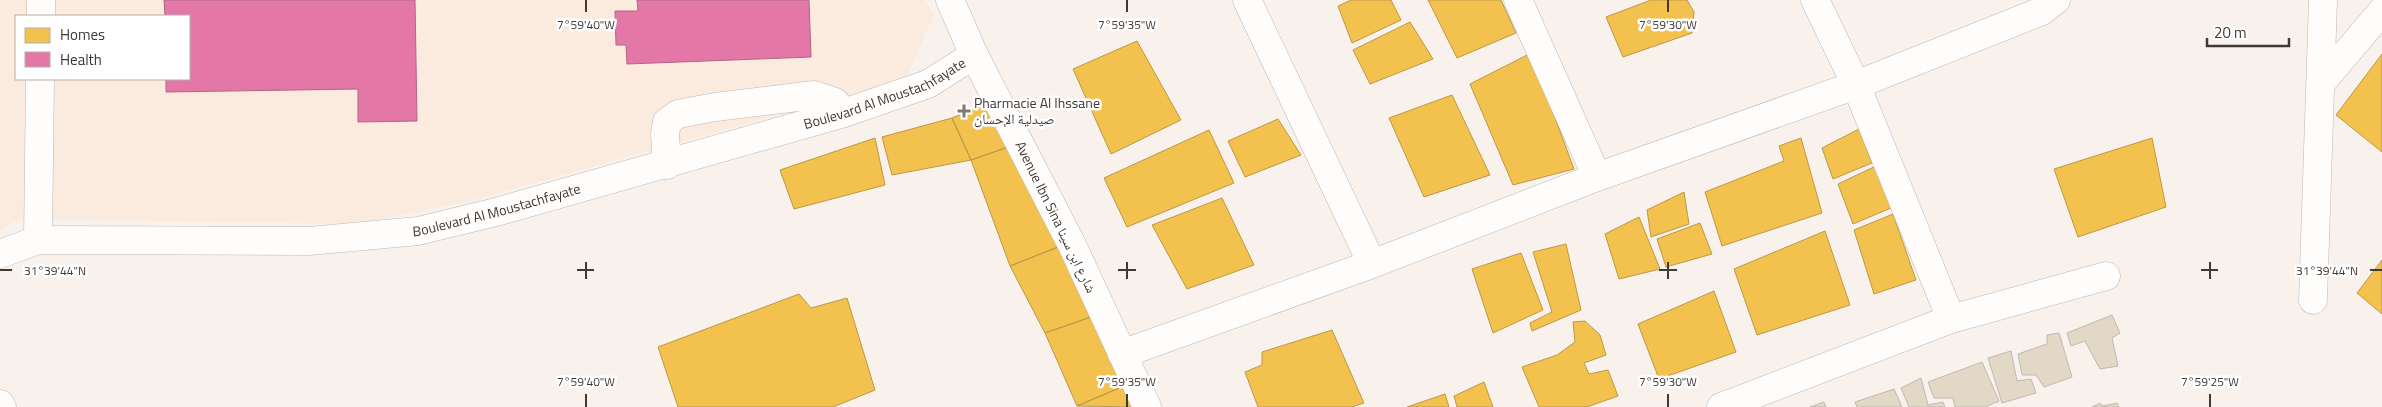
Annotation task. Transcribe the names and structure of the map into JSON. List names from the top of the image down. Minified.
{"streets":{"street":["Boulevard Al Moustachfayate","Avenue Ibn Sina شارع ابن سينا"]},"crossings":[["Boulevard Al Moustachfayate","Avenue Ibn Sina شارع ابن سينا"]],"places":{"health":["Pharmacie Al Ihssane صيدلية الإحسان"]},"legend":["Homes","Health"],"scale_bar":"20 m","coordinates":["7°59'40\"W","7°59'35\"W","7°59'30\"W","31°39'44\"N","7°59'25\"W"]}
